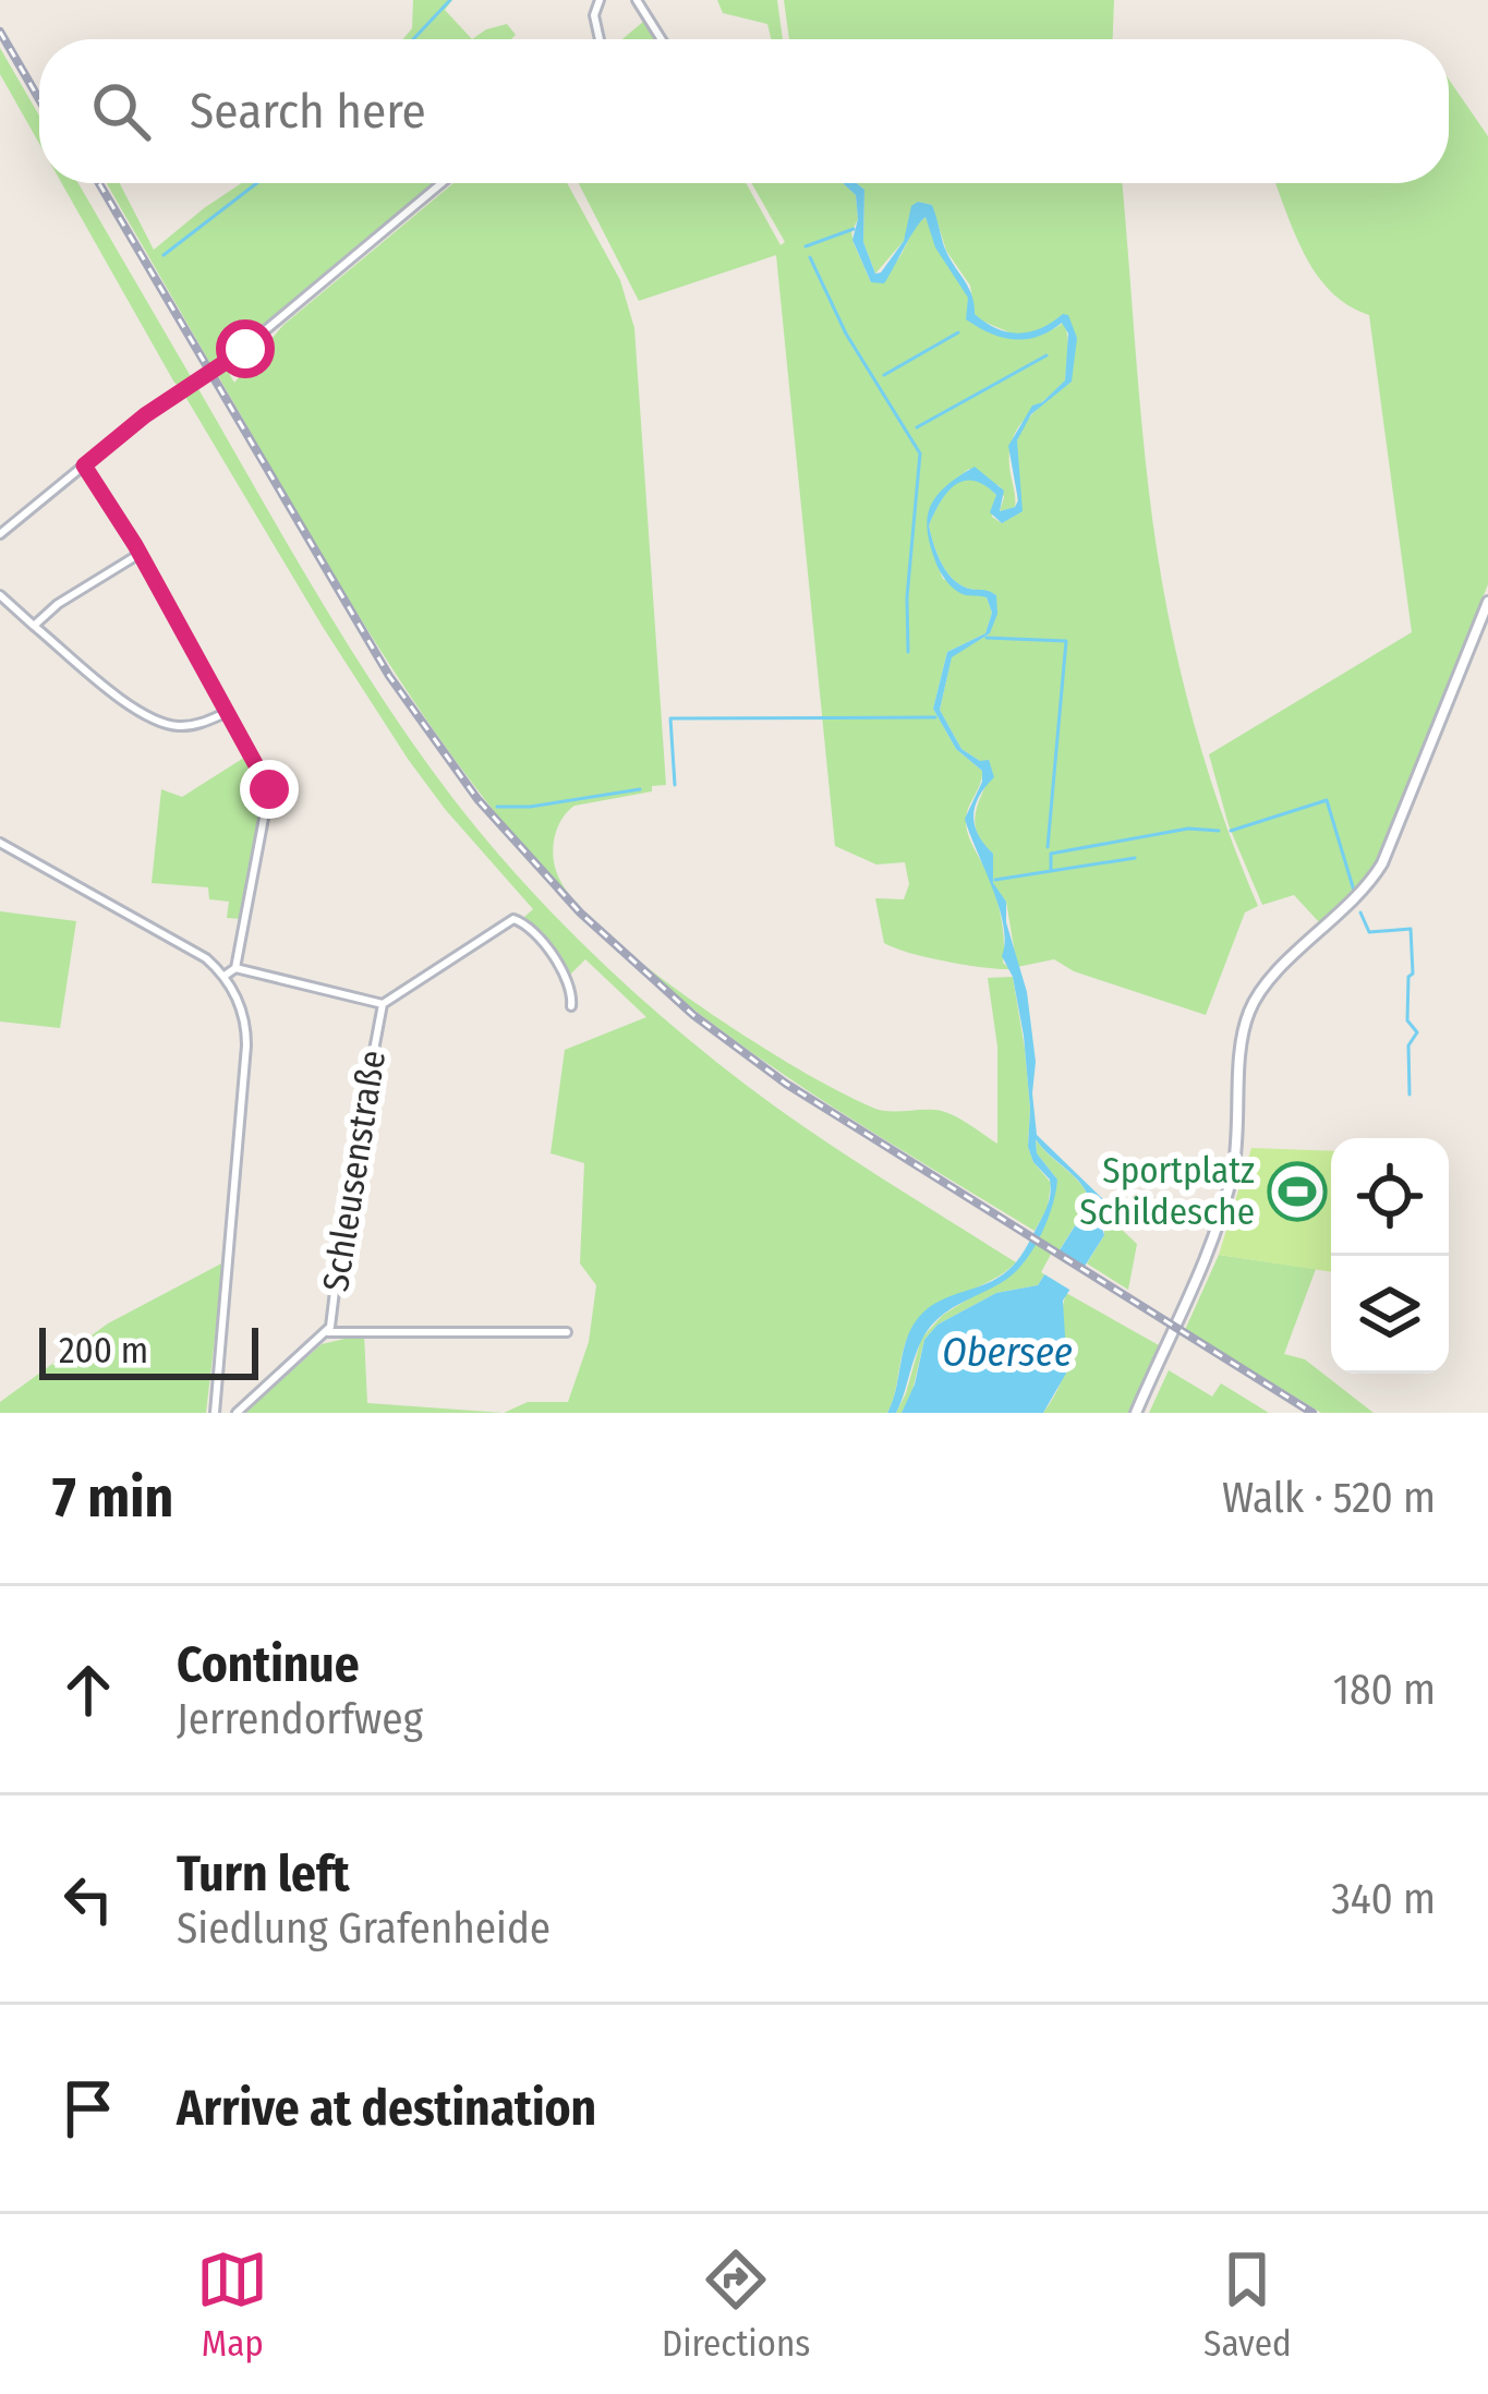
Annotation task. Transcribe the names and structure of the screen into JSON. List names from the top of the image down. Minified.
{"streets":{"street":["Schleusenstraße"]},"water":["Obersee"],"places":{"sports":["Sportplatz Schildesche"]},"scale_bar":"200 m","page":{"search":"Search here","scale":"200 m","heading":["7 min","Walk · 520 m"],"list":[["Continue","Jerrendorfweg","180 m"],["Turn left","Siedlung Grafenheide","340 m"],"Arrive at destination"],"nav":["Map","Directions","Saved"]}}
